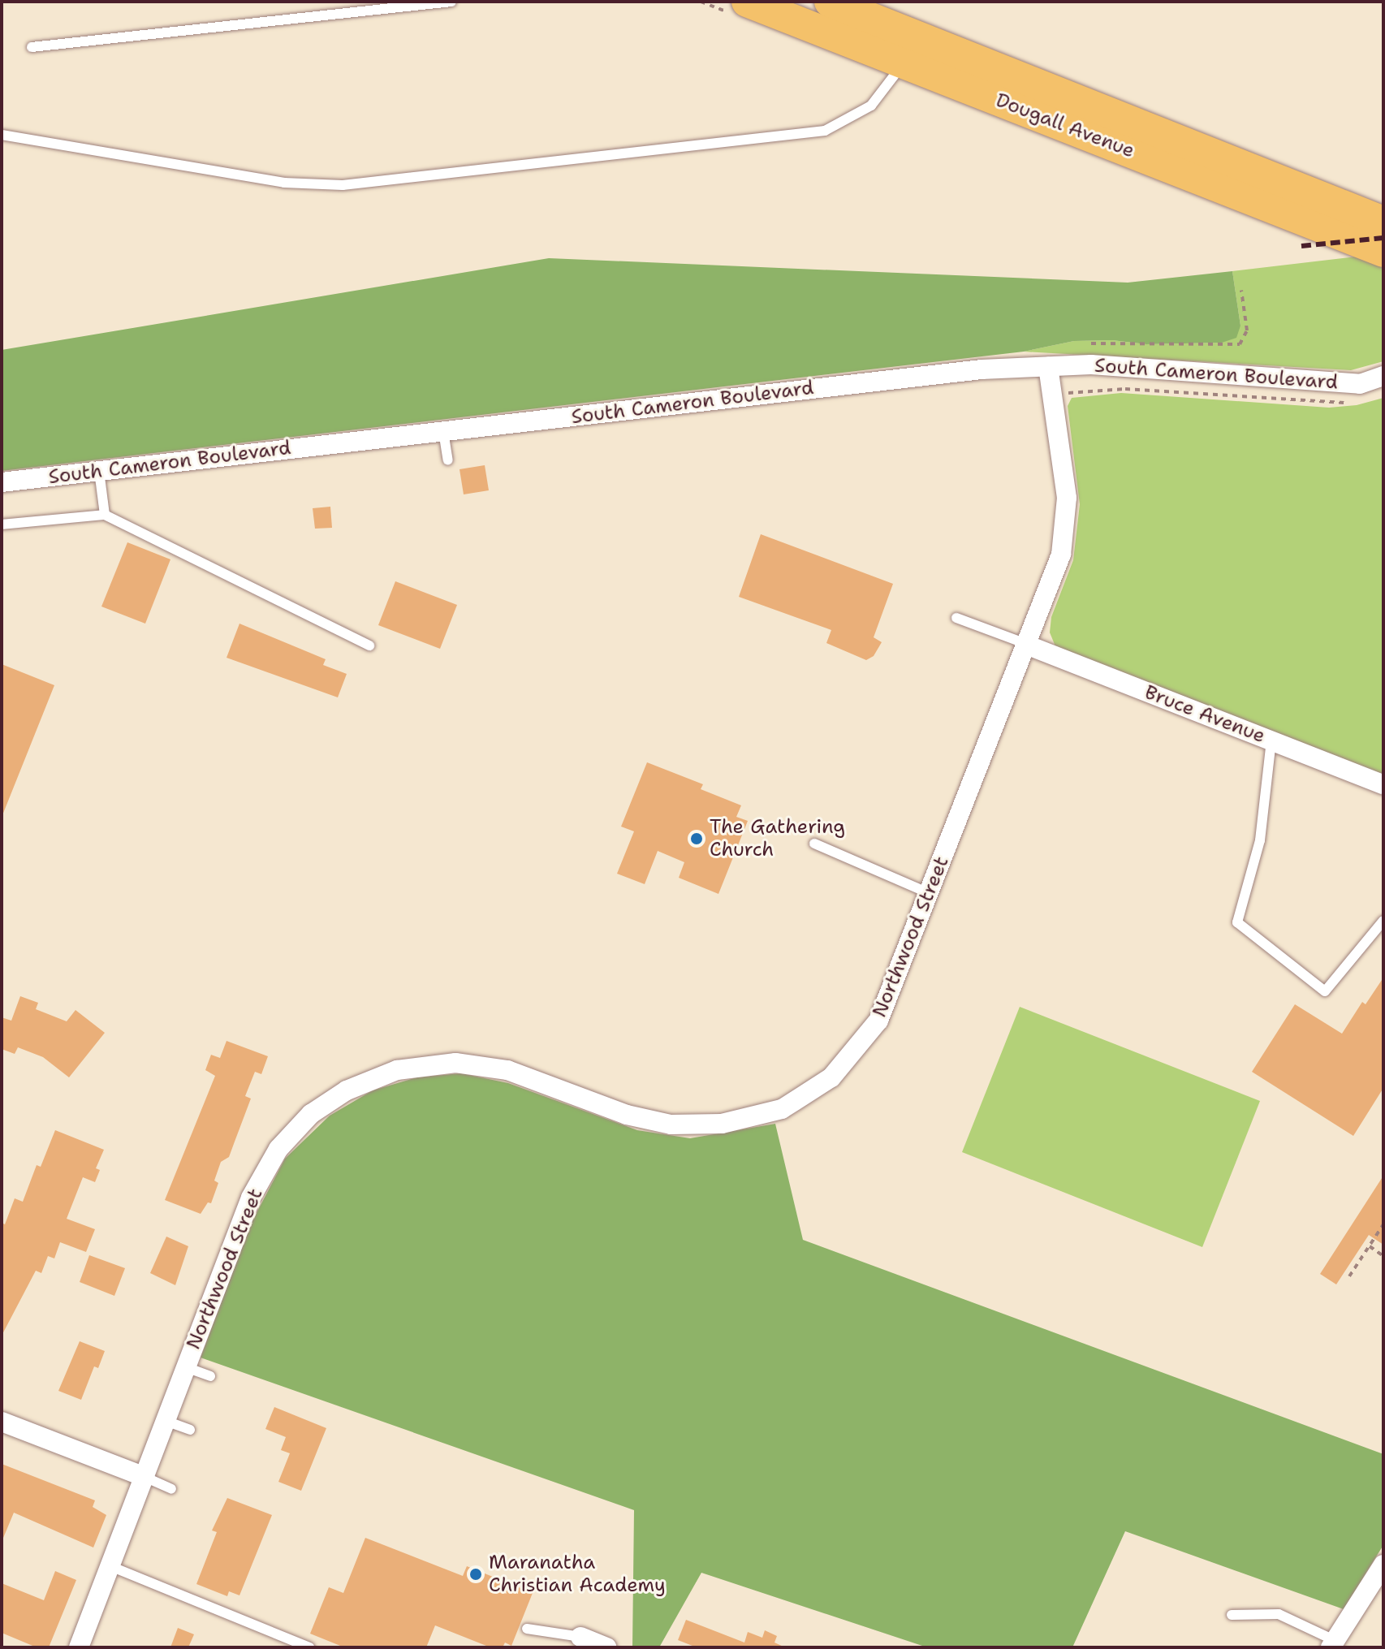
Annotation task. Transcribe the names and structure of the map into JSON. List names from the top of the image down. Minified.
{"streets":{"main road":["Dougall Avenue"],"street":["South Cameron Boulevard","Bruce Avenue","Northwood Street"]},"crossings":[["South Cameron Boulevard","Northwood Street"],["Bruce Avenue","Northwood Street"]],"places":["The Gathering Church","Maranatha Christian Academy"]}
